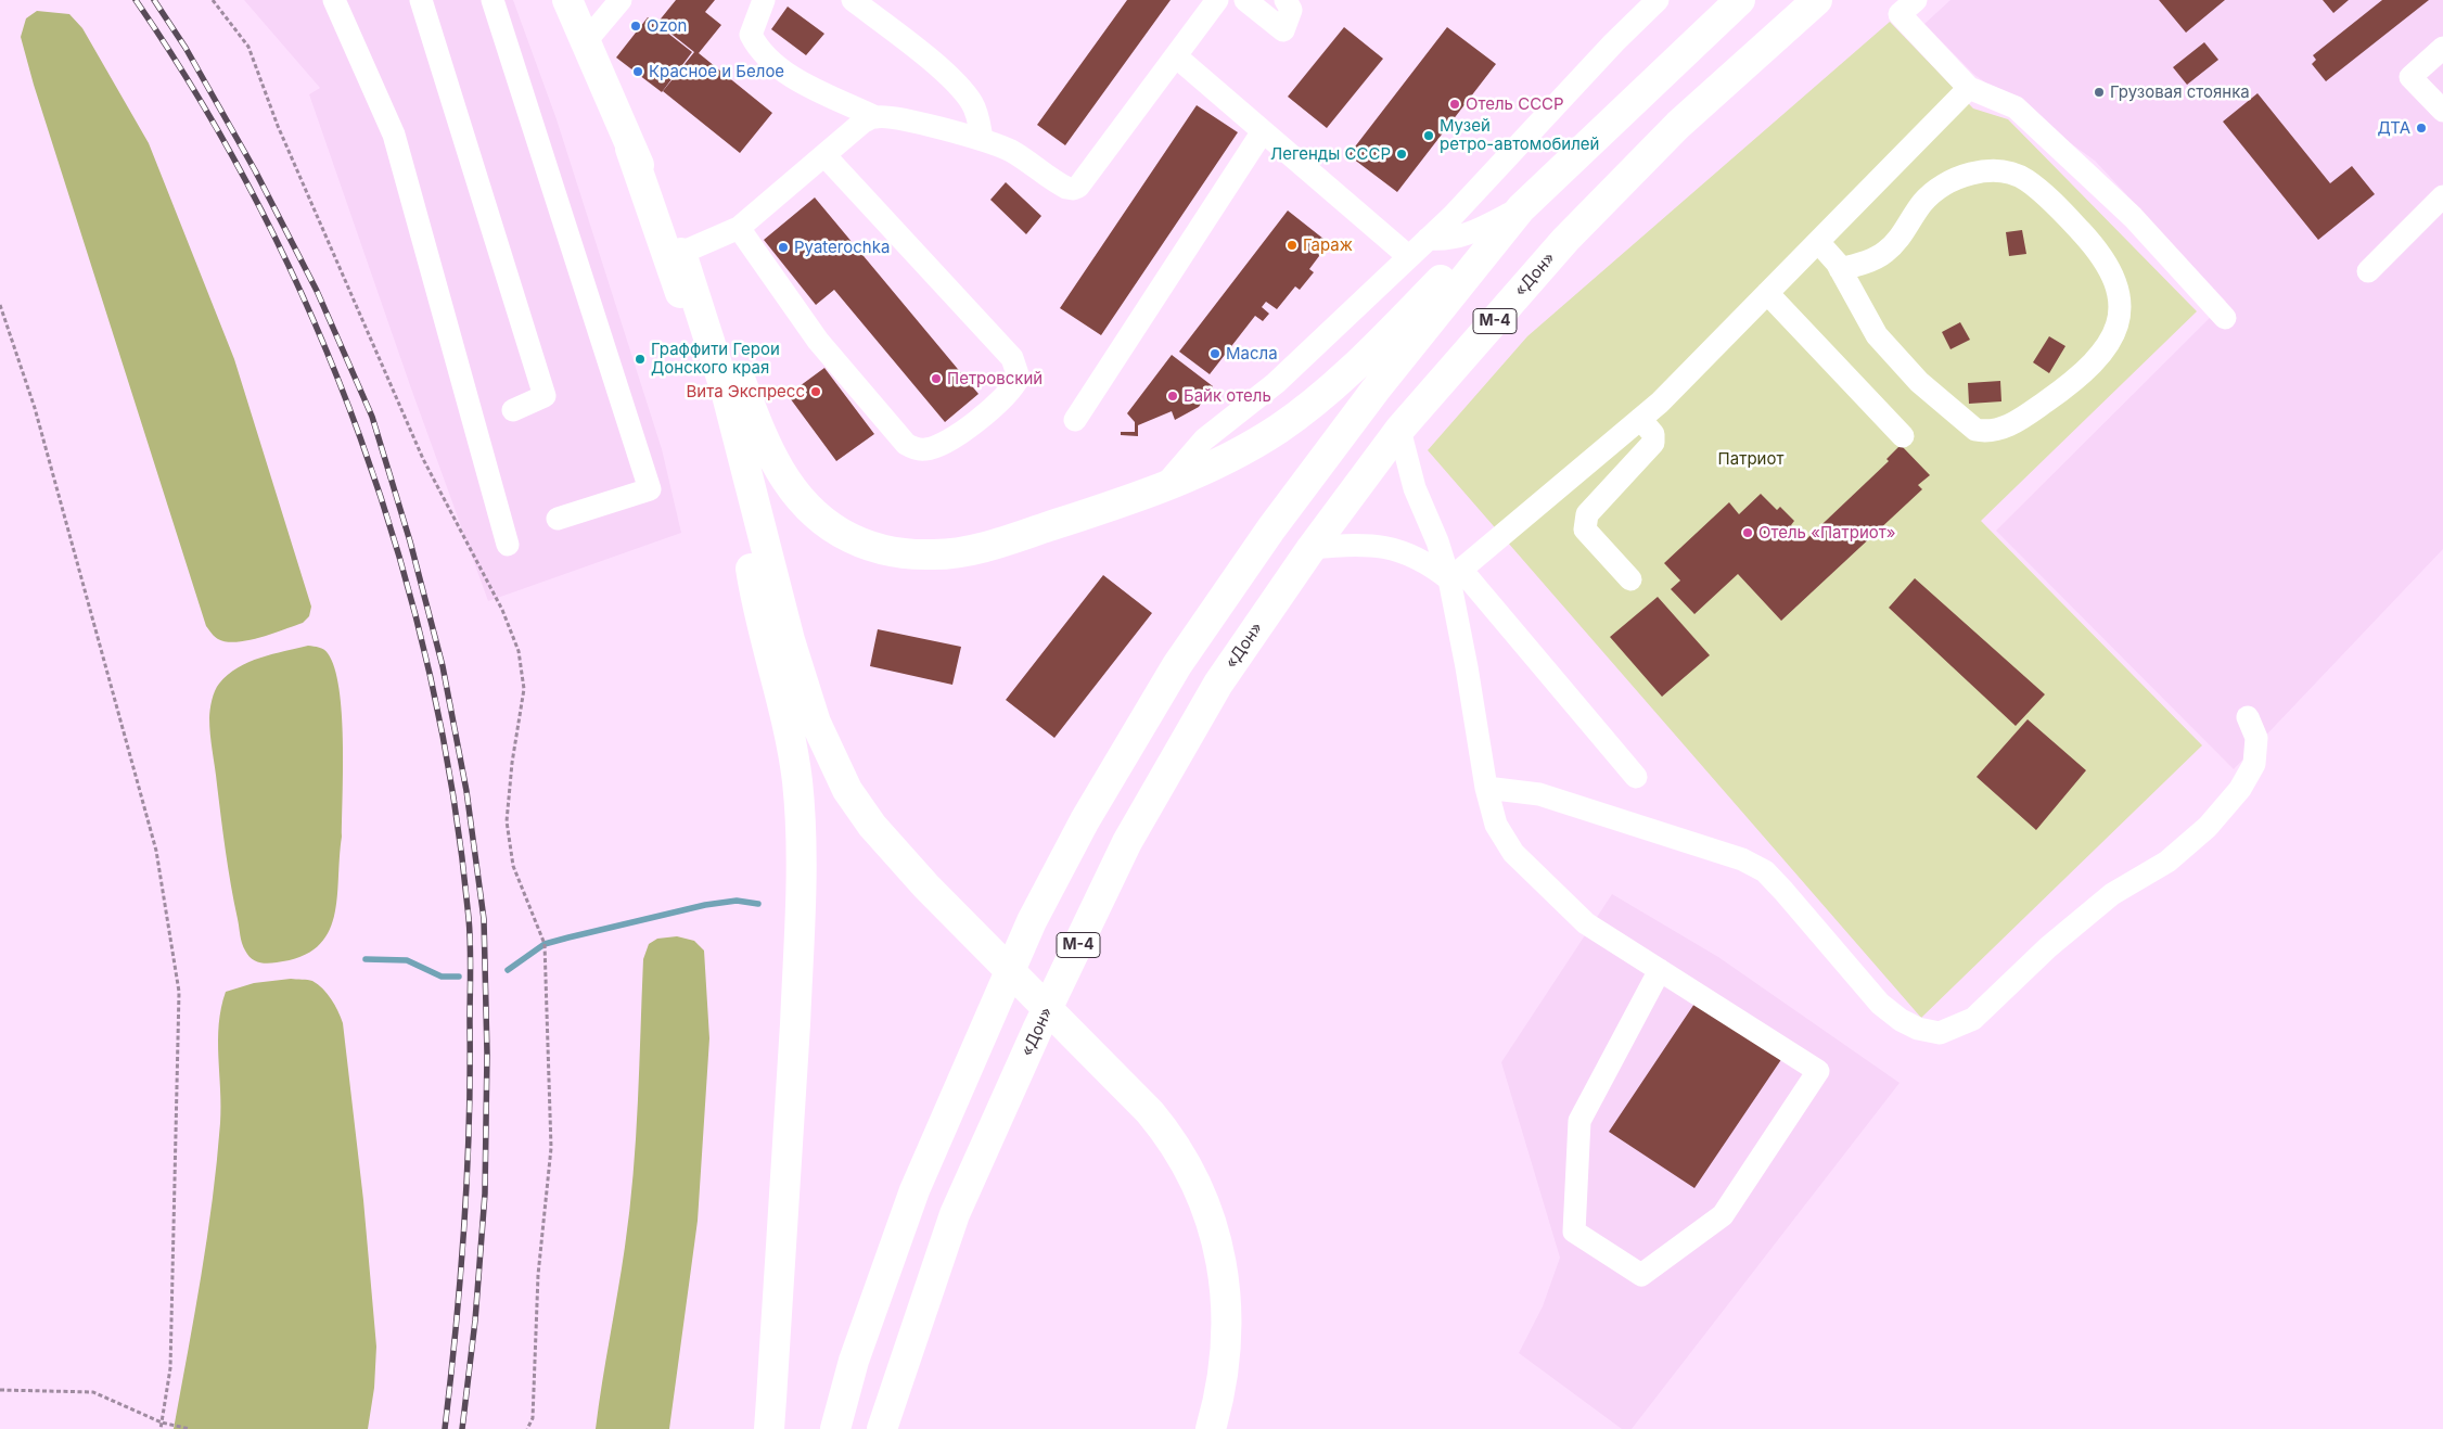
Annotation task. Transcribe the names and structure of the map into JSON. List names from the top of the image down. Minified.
{"streets":{"main road":["«Дон»","М-4"]},"parks":["Патриот"],"places":["Ozon","Красное и Белое","Грузовая стоянка","Отель СССР","ДТА","Музей ретро-автомобилей","Легенды СССР","Гараж","Pyaterochka","Масла","Граффити Герои Донского края","Петровский","Вита Экспресс","Байк отель","Отель «Патриот»"]}
